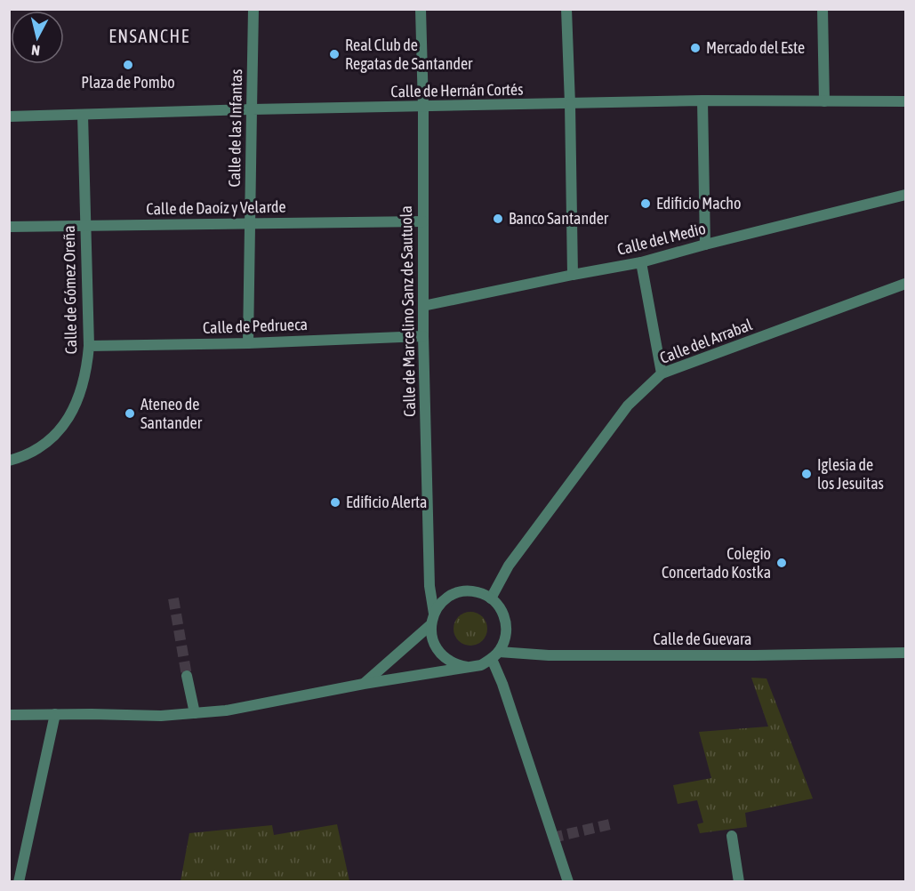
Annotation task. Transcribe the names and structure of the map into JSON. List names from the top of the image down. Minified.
{"streets":{"street":["Calle de Hernán Cortés","Calle de las Infantas","Calle de Daoíz y Velarde","Calle del Medio","Calle de Gómez Oreña","Calle de Marcelino Sanz de Sautuola","Calle de Pedrueca","Calle del Arrabal","Calle de Guevara"]},"crossings":[["Calle de Hernán Cortés","Calle de las Infantas"],["Calle de Hernán Cortés","Calle de Gómez Oreña"],["Calle de Hernán Cortés","Calle de Marcelino Sanz de Sautuola"],["Calle de las Infantas","Calle de Daoíz y Velarde"],["Calle de las Infantas","Calle de Pedrueca"],["Calle de Daoíz y Velarde","Calle de Gómez Oreña"],["Calle de Daoíz y Velarde","Calle de Marcelino Sanz de Sautuola"],["Calle del Medio","Calle de Marcelino Sanz de Sautuola"],["Calle de Gómez Oreña","Calle de Pedrueca"],["Calle de Marcelino Sanz de Sautuola","Calle de Pedrueca"],["Calle de Marcelino Sanz de Sautuola","Calle del Arrabal"],["Calle de Marcelino Sanz de Sautuola","Calle de Guevara"],["Calle del Arrabal","Calle de Guevara"]],"districts":["ENSANCHE"],"places":["Mercado del Este","Real Club de Regatas de Santander","Plaza de Pombo","Edificio Macho","Banco Santander","Ateneo de Santander","Iglesia de los Jesuitas","Edificio Alerta","Colegio Concertado Kostka"],"north":"bottom"}
